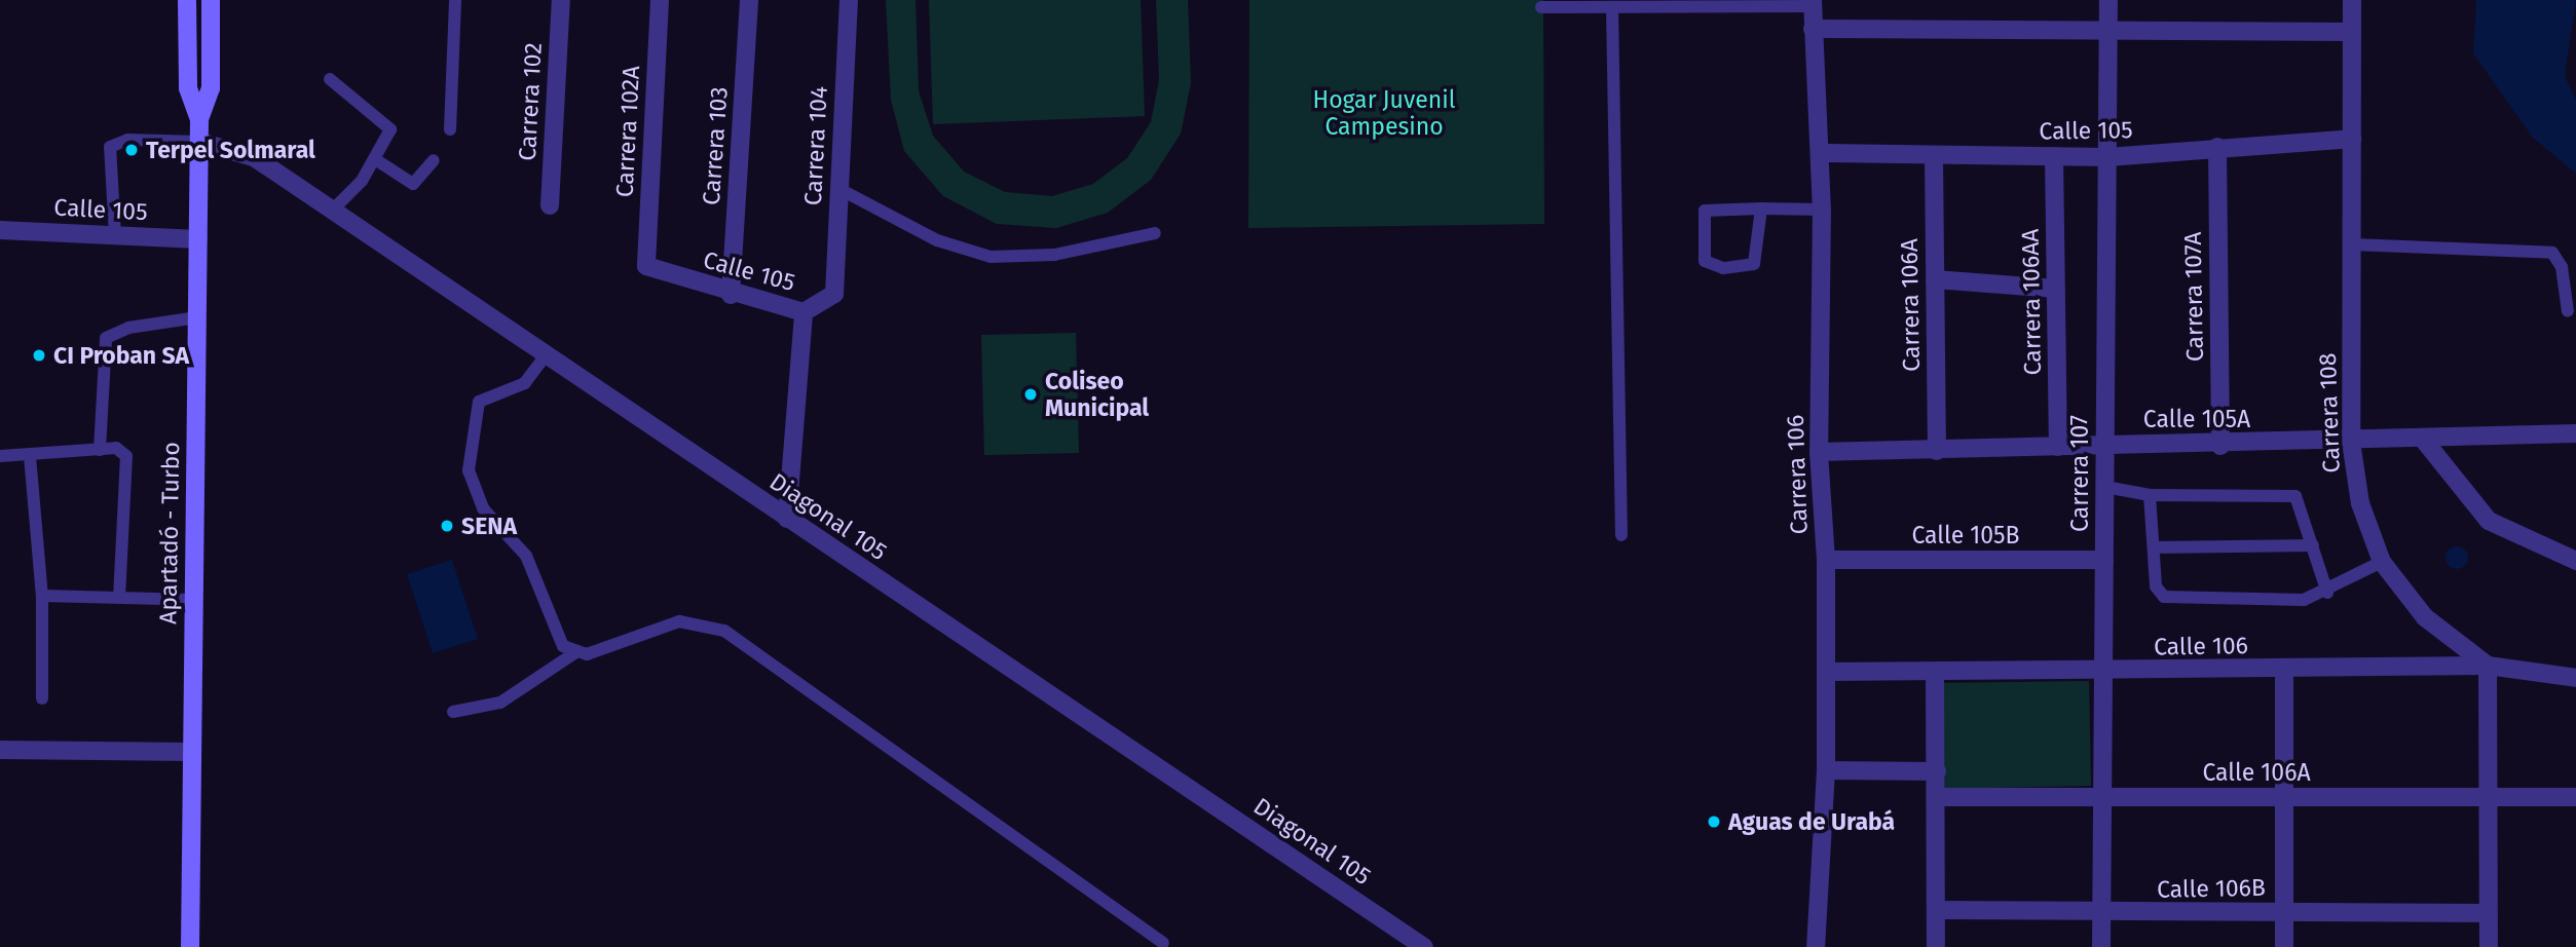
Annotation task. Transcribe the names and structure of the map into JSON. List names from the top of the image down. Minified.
{"streets":{"main road":["Apartadó - Turbo"],"street":["Carrera 102","Calle 105","Carrera 102A","Carrera 103","Carrera 104","Carrera 107A","Carrera 106AA","Carrera 106A","Carrera 108","Calle 105A","Carrera 107","Carrera 106","Diagonal 105","Calle 105B","Calle 106","Calle 106A","Calle 106B"]},"crossings":[["Calle 105","Carrera 102A"],["Calle 105","Carrera 103"],["Calle 105","Carrera 104"],["Calle 105","Carrera 107A"],["Calle 105","Carrera 106AA"],["Calle 105","Carrera 106A"],["Calle 105","Carrera 108"],["Calle 105","Carrera 107"],["Calle 105","Carrera 106"],["Calle 105","Apartadó - Turbo"],["Carrera 107A","Calle 105A"],["Carrera 106AA","Calle 105A"],["Carrera 106A","Calle 105A"],["Carrera 108","Calle 105A"],["Carrera 108","Calle 106"],["Calle 105A","Carrera 107"],["Calle 105A","Carrera 106"],["Carrera 107","Calle 105B"],["Carrera 107","Calle 106"],["Carrera 107","Calle 106A"],["Carrera 107","Calle 106B"],["Carrera 106","Calle 105B"],["Carrera 106","Calle 106"],["Diagonal 105","Apartadó - Turbo"]],"parks":["Hogar Juvenil Campesino"],"places":["Terpel Solmaral","CI Proban SA","Coliseo Municipal","SENA","Aguas de Urabá"]}
